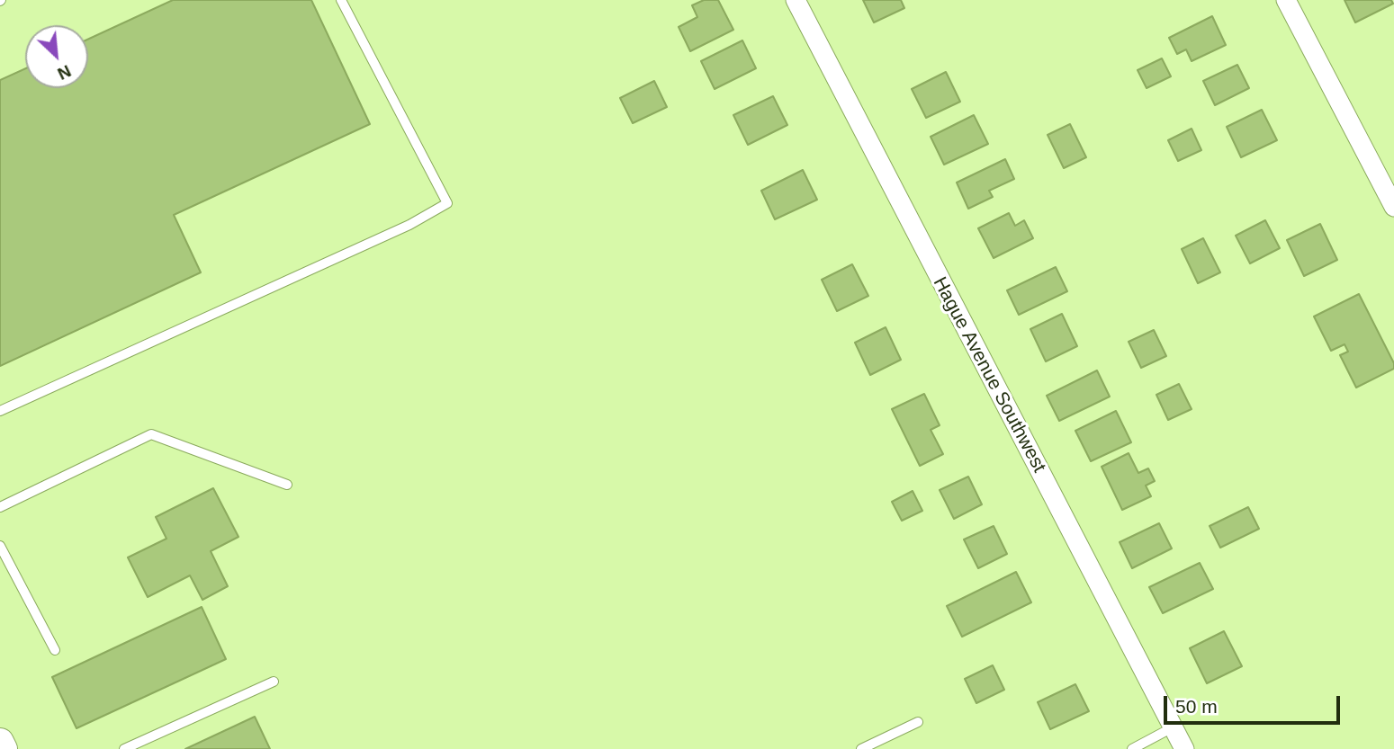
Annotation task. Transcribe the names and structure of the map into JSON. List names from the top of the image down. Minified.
{"streets":{"street":["Hague Avenue Southwest"]},"scale_bar":"50 m","north":"bottom right"}
